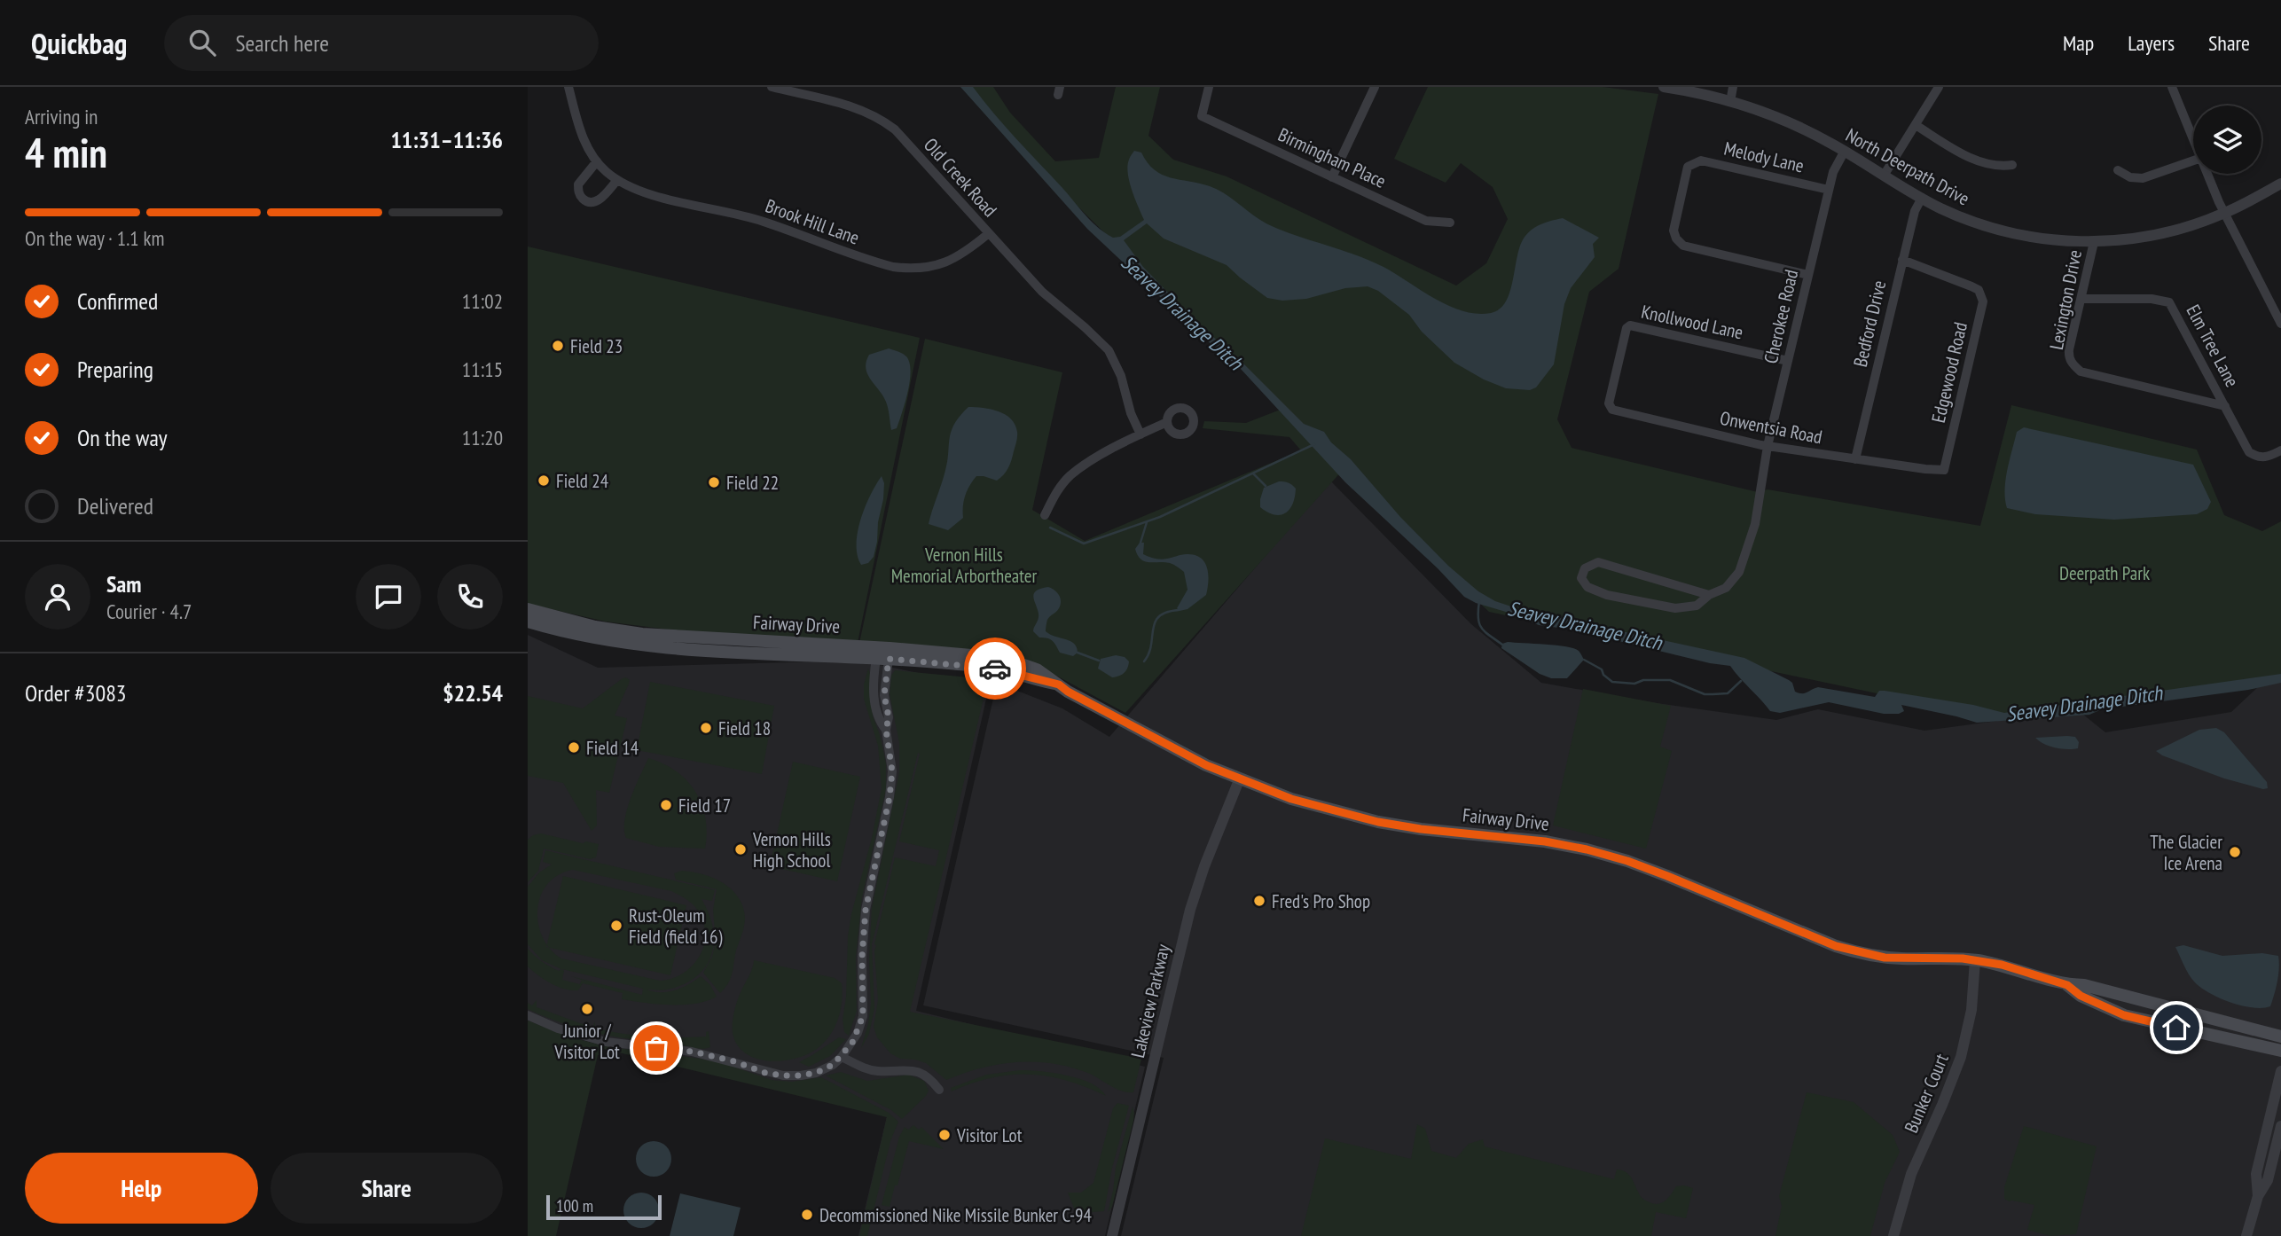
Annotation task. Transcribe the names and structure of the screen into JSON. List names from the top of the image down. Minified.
{"streets":{"main road":["Fairway Drive"],"street":["Melody Lane","Birmingham Place","North Deerpath Drive","Old Creek Road","Brook Hill Lane","Lexington Drive","Cherokee Road","Knollwood Lane","Bedford Drive","Elm Tree Lane","Edgewood Road","Onwentsia Road","Lakeview Parkway","Bunker Court"]},"crossings":[["Melody Lane","Cherokee Road"],["North Deerpath Drive","Lexington Drive"],["North Deerpath Drive","Cherokee Road"],["North Deerpath Drive","Bedford Drive"],["Old Creek Road","Brook Hill Lane"],["Lexington Drive","Elm Tree Lane"],["Cherokee Road","Knollwood Lane"],["Cherokee Road","Onwentsia Road"],["Knollwood Lane","Onwentsia Road"],["Bedford Drive","Edgewood Road"],["Bedford Drive","Onwentsia Road"],["Edgewood Road","Onwentsia Road"],["Fairway Drive","Lakeview Parkway"],["Fairway Drive","Bunker Court"]],"water":["Seavey Drainage Ditch"],"parks":["Vernon Hills Memorial Arbortheater","Deerpath Park"],"places":["Field 23","Field 24","Field 22","Field 18","Field 14","Field 17","Vernon Hills High School","The Glacier Ice Arena","Fred's Pro Shop","Rust-Oleum Field (field 16)","Junior / Visitor Lot","Visitor Lot","Decommissioned Nike Missile Bunker C-94"],"scale_bar":"100 m","page":{"header":"Quickbag","search":"Search here","nav":["Map","Layers","Share"],"heading":["4 min","Arriving in","11:31–11:36"],"panel":["Sam","Courier · 4.7","Order #3083","$22.54"],"bar":"On the way · 1.1 km","list":[["Confirmed","11:02"],["Preparing","11:15"],["On the way","11:20"],"Delivered"],"buttons":["Help","Share"],"scale":"100 m"}}
